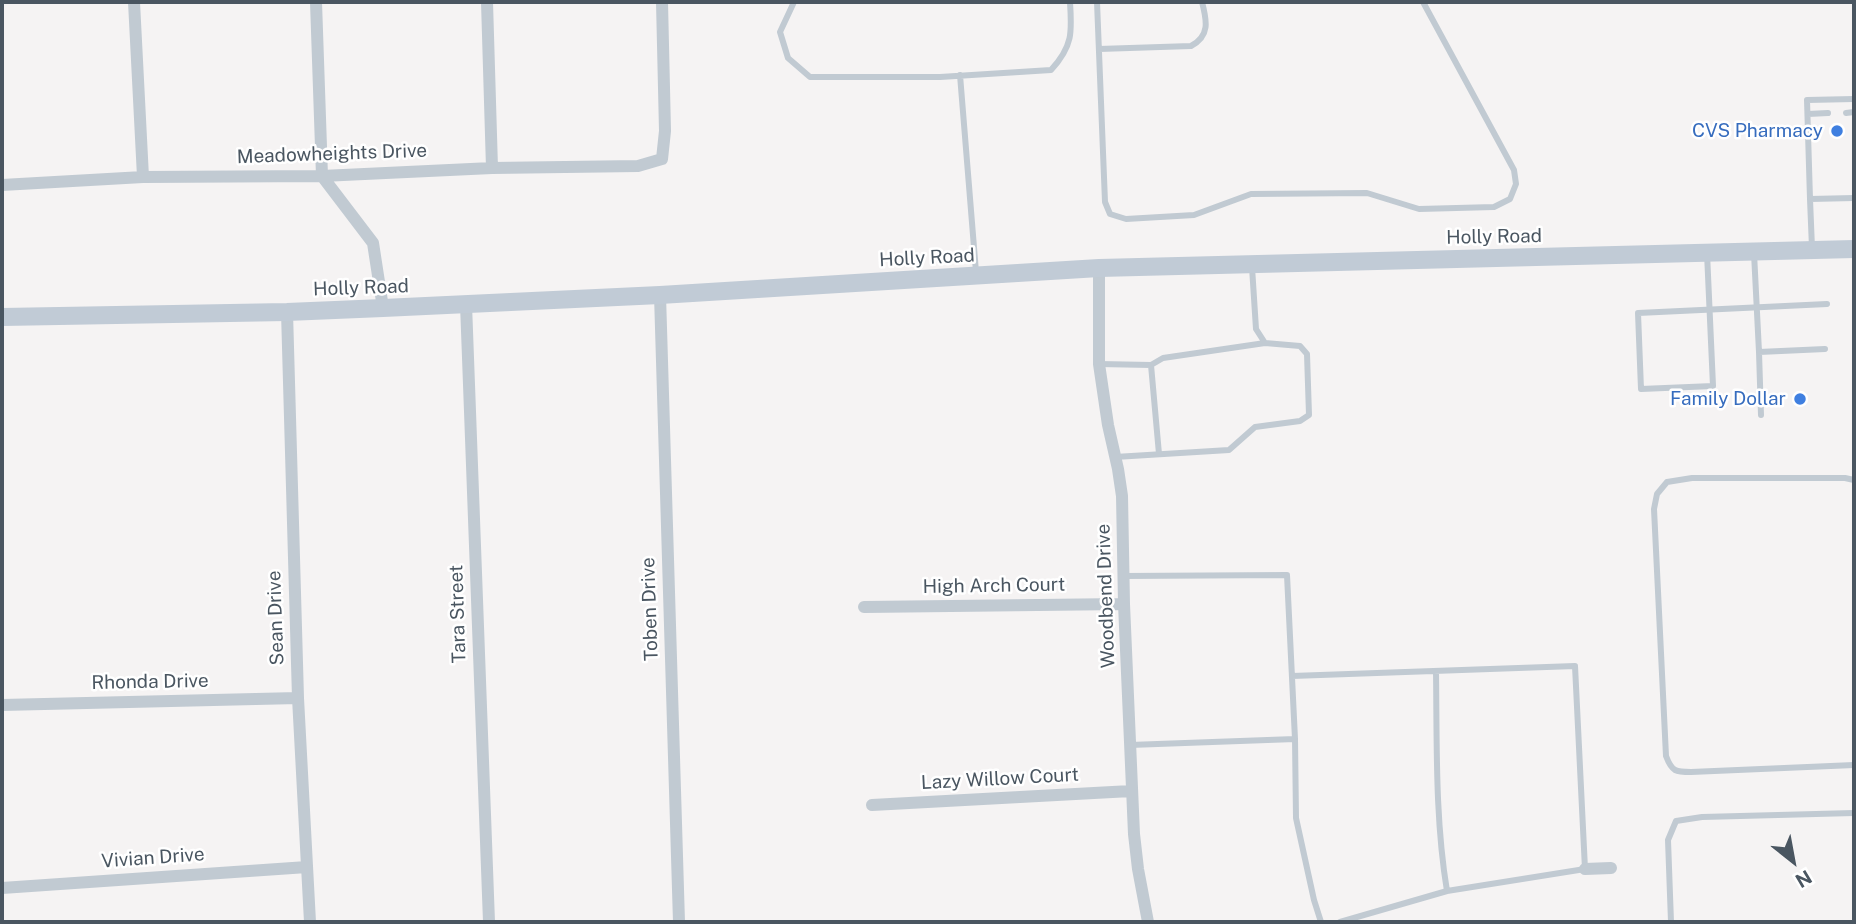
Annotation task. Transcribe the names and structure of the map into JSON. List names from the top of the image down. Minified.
{"streets":{"main road":["Holly Road"],"street":["Meadowheights Drive","High Arch Court","Woodbend Drive","Toben Drive","Tara Street","Sean Drive","Rhonda Drive","Lazy Willow Court","Vivian Drive"]},"crossings":[["Holly Road","Woodbend Drive"],["Holly Road","Toben Drive"],["Holly Road","Tara Street"],["Holly Road","Sean Drive"],["High Arch Court","Woodbend Drive"],["Woodbend Drive","Lazy Willow Court"],["Sean Drive","Rhonda Drive"],["Sean Drive","Vivian Drive"]],"places":["CVS Pharmacy","Family Dollar"],"north":"bottom right"}
